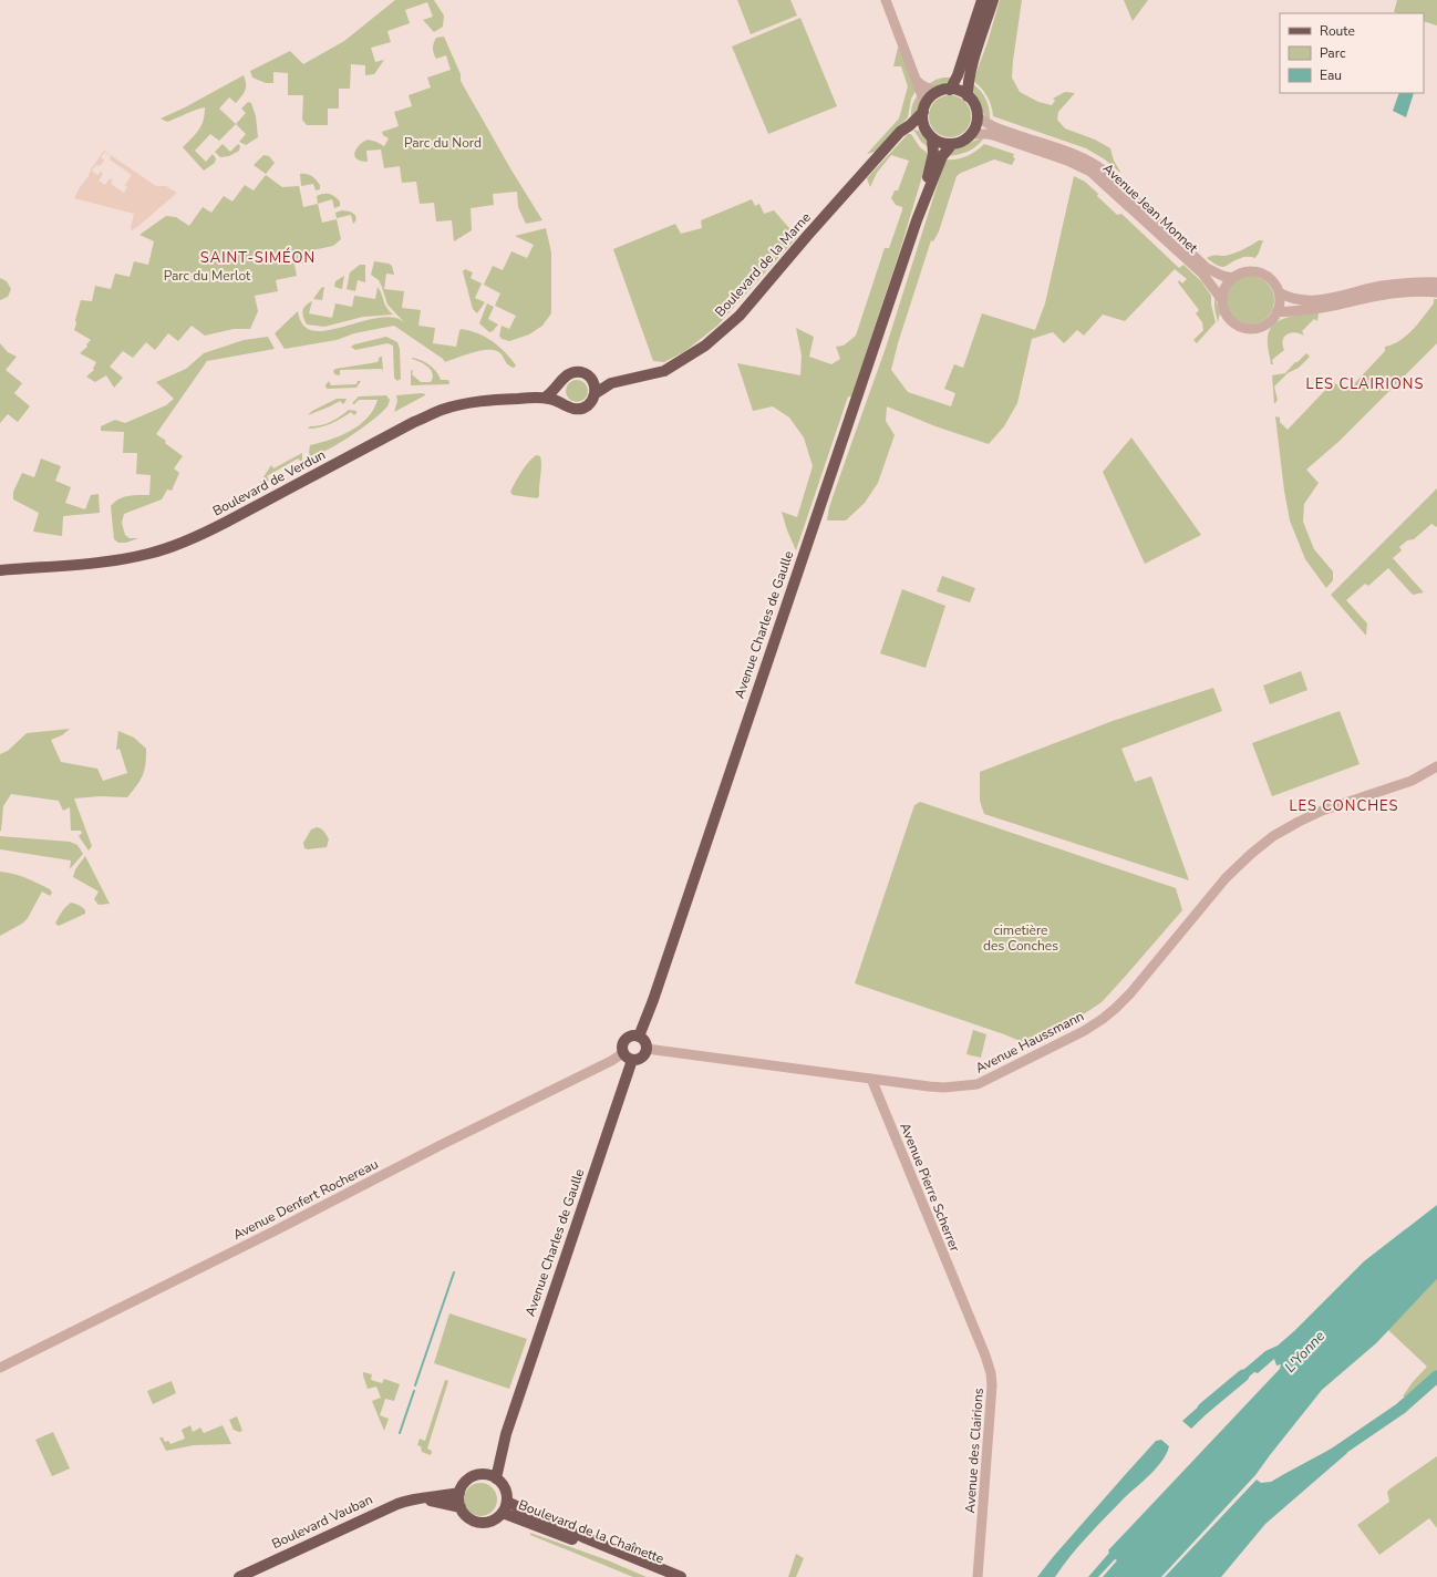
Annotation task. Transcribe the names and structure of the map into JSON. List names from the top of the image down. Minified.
{"streets":{"main road":["Boulevard de la Marne","Boulevard de Verdun","Avenue Charles de Gaulle","Boulevard Vauban","Boulevard de la Chaînette"],"street":["Avenue Jean Monnet","Avenue Haussmann","Avenue Pierre Scherrer","Avenue Denfert Rochereau","Avenue des Clairions"]},"crossings":[["Avenue Jean Monnet","Boulevard de la Marne"],["Avenue Jean Monnet","Avenue Charles de Gaulle"],["Boulevard de la Marne","Avenue Charles de Gaulle"],["Avenue Charles de Gaulle","Avenue Haussmann"],["Avenue Charles de Gaulle","Avenue Denfert Rochereau"],["Avenue Charles de Gaulle","Boulevard Vauban"],["Avenue Charles de Gaulle","Boulevard de la Chaînette"],["Avenue Haussmann","Avenue Pierre Scherrer"],["Avenue Haussmann","Avenue Denfert Rochereau"],["Avenue Pierre Scherrer","Avenue des Clairions"],["Boulevard Vauban","Boulevard de la Chaînette"]],"districts":["SAINT-SIMÉON","LES CLAIRIONS","LES CONCHES"],"water":["L'Yonne"],"parks":["Parc du Nord","Parc du Merlot","cimetière des Conches"],"legend":["Route","Parc","Eau"]}
